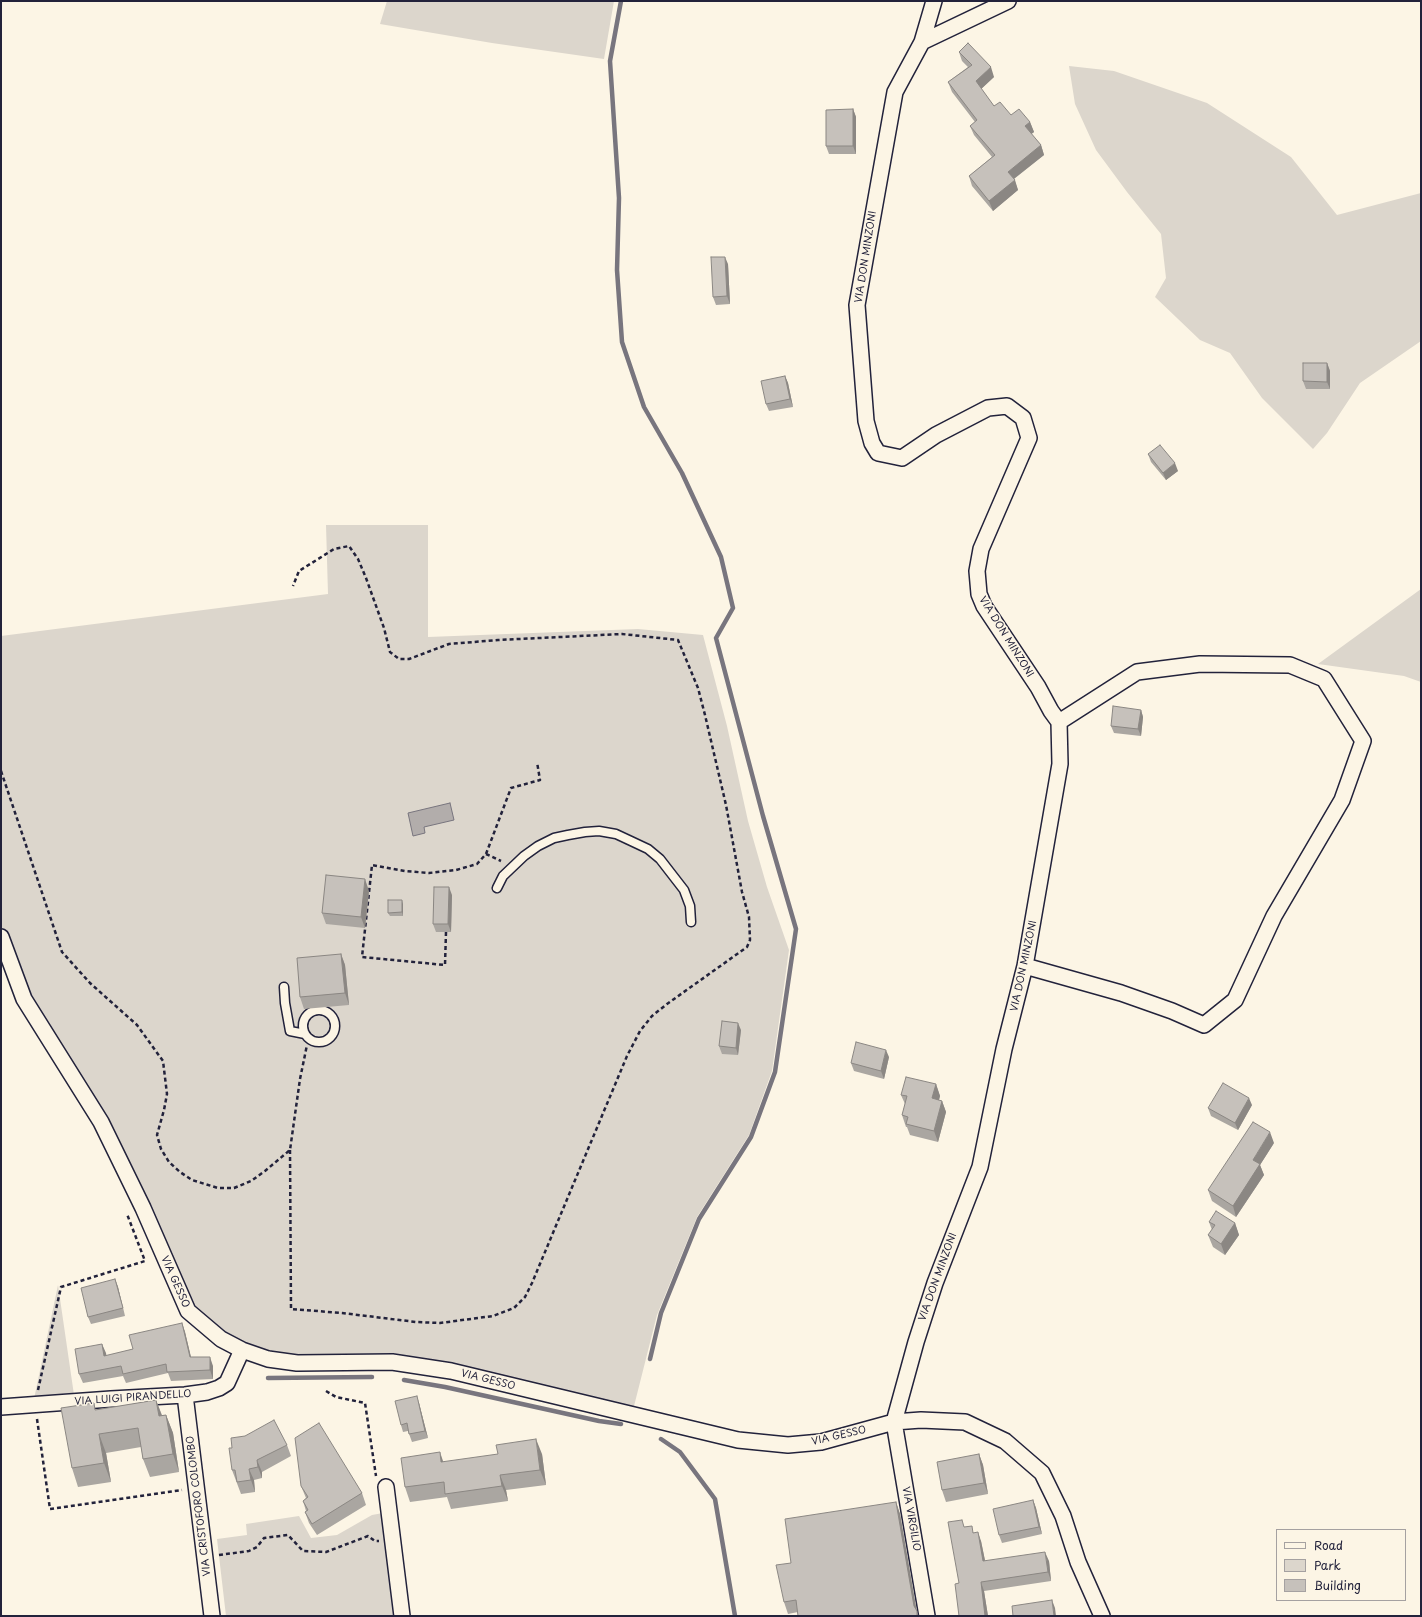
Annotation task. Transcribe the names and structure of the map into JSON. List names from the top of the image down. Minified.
{"streets":{"street":["VIA DON MINZONI","VIA GESSO","VIA LUIGI PIRANDELLO","VIA CRISTOFORO COLOMBO","VIA VIRGILIO"]},"crossings":[["VIA DON MINZONI","VIA GESSO"],["VIA DON MINZONI","VIA VIRGILIO"],["VIA GESSO","VIA LUIGI PIRANDELLO"],["VIA GESSO","VIA VIRGILIO"],["VIA LUIGI PIRANDELLO","VIA CRISTOFORO COLOMBO"]],"legend":["Road","Park","Building"]}
